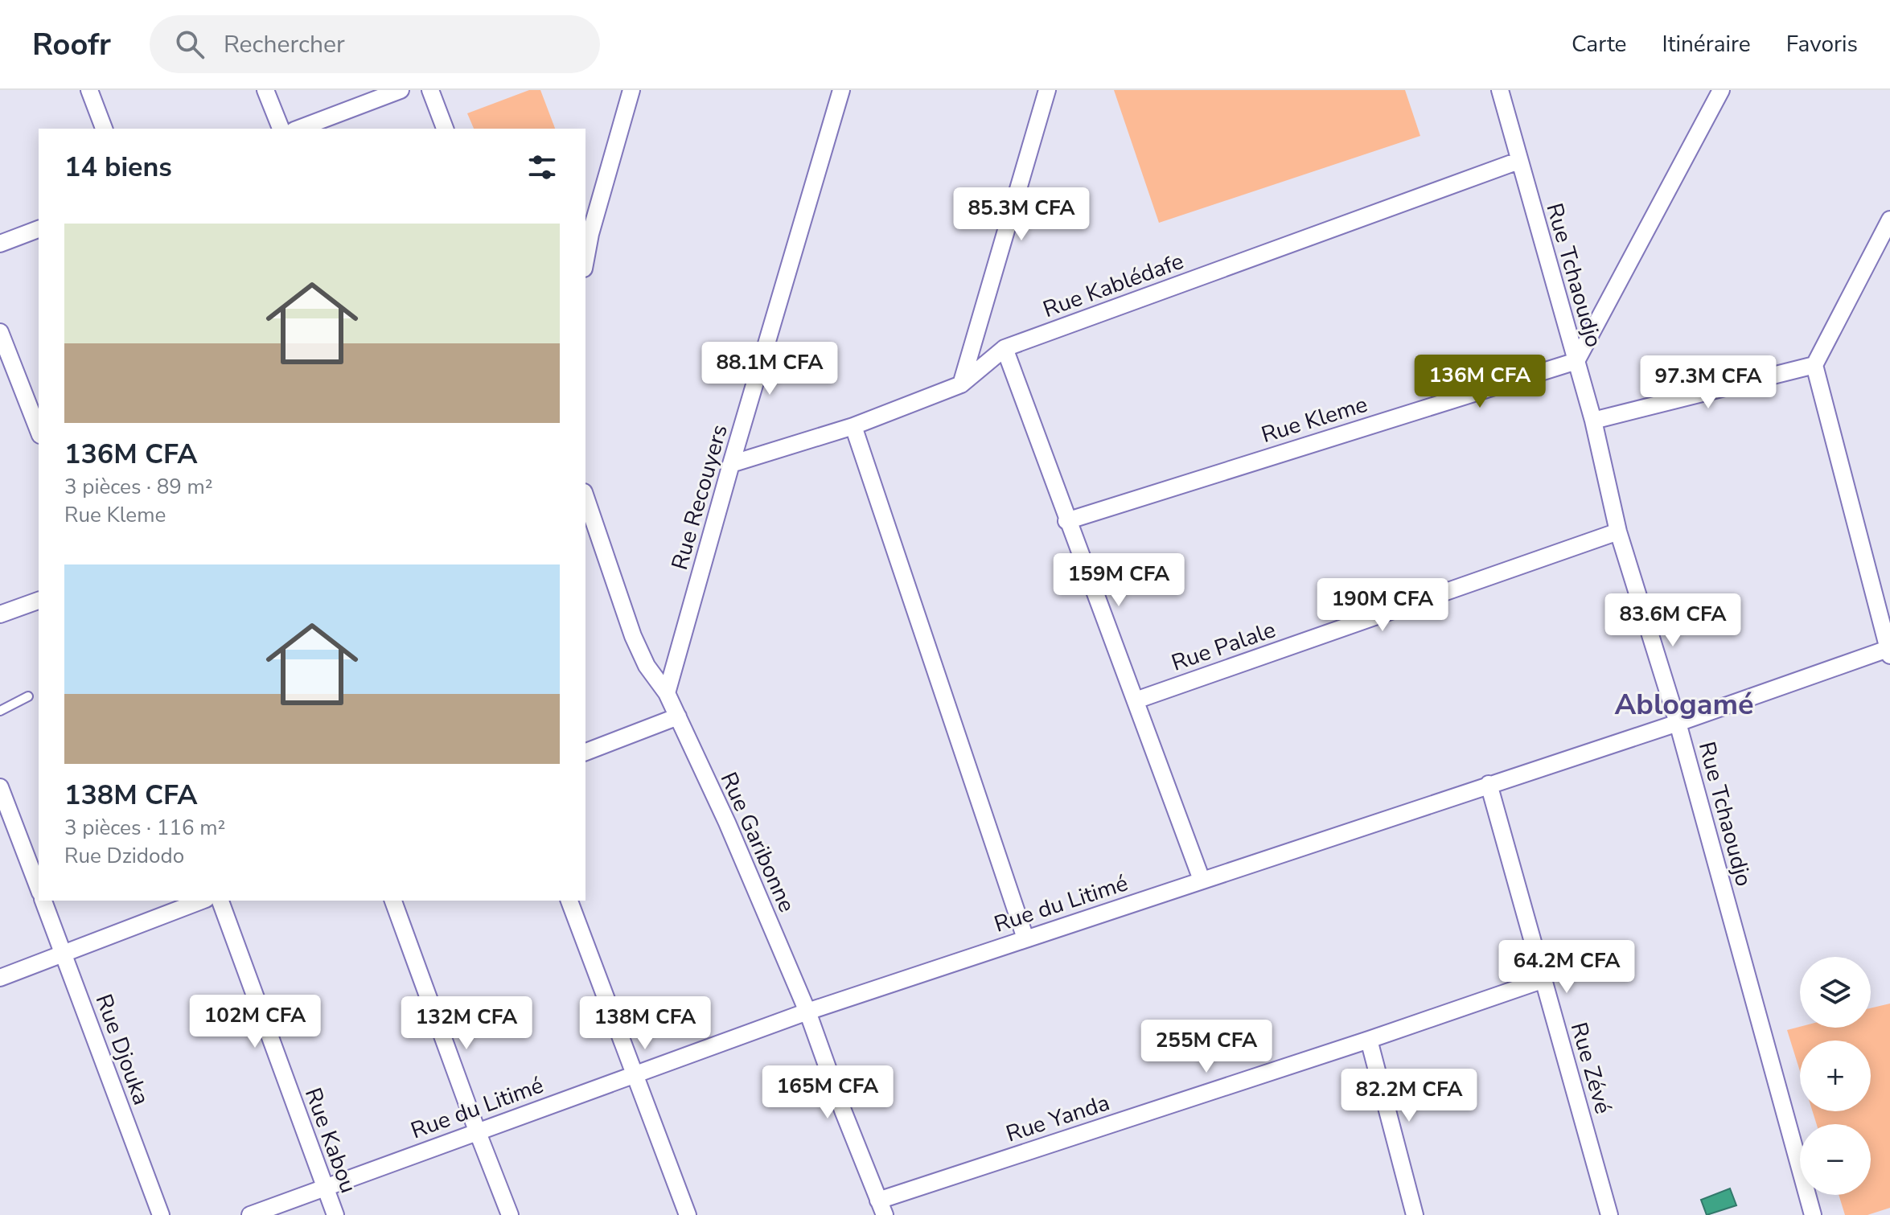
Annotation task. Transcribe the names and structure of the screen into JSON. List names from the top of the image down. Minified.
{"streets":{"street":["Rue Tchaoudjo","Rue Kablédafe","Rue Kleme","Rue Recouyers","Rue Palale","Rue Garibonne","Rue du Litimé","Rue Djouka","Rue Zévé","Rue Yanda","Rue Kabou"]},"crossings":[["Rue Tchaoudjo","Rue Kablédafe"],["Rue Tchaoudjo","Rue Kleme"],["Rue Tchaoudjo","Rue Palale"],["Rue Tchaoudjo","Rue du Litimé"],["Rue Kablédafe","Rue Recouyers"],["Rue Recouyers","Rue Garibonne"],["Rue Garibonne","Rue du Litimé"],["Rue Garibonne","Rue Yanda"],["Rue du Litimé","Rue Zévé"],["Rue du Litimé","Rue Kabou"],["Rue Zévé","Rue Yanda"]],"districts":["Ablogamé"],"page":{"header":"Roofr","search":"Rechercher","nav":["Carte","Itinéraire","Favoris"],"heading":"14 biens","price":["85.3M CFA","88.1M CFA","136M CFA","97.3M CFA","159M CFA","190M CFA","83.6M CFA","64.2M CFA","102M CFA","132M CFA","138M CFA","255M CFA","165M CFA","82.2M CFA"],"list":[{"name":"136M CFA","note":"3 pièces · 89 m² · Rue Kleme"},{"name":"138M CFA","note":"3 pièces · 116 m² · Rue Dzidodo"}],"map_buttons":["+","−"]}}
